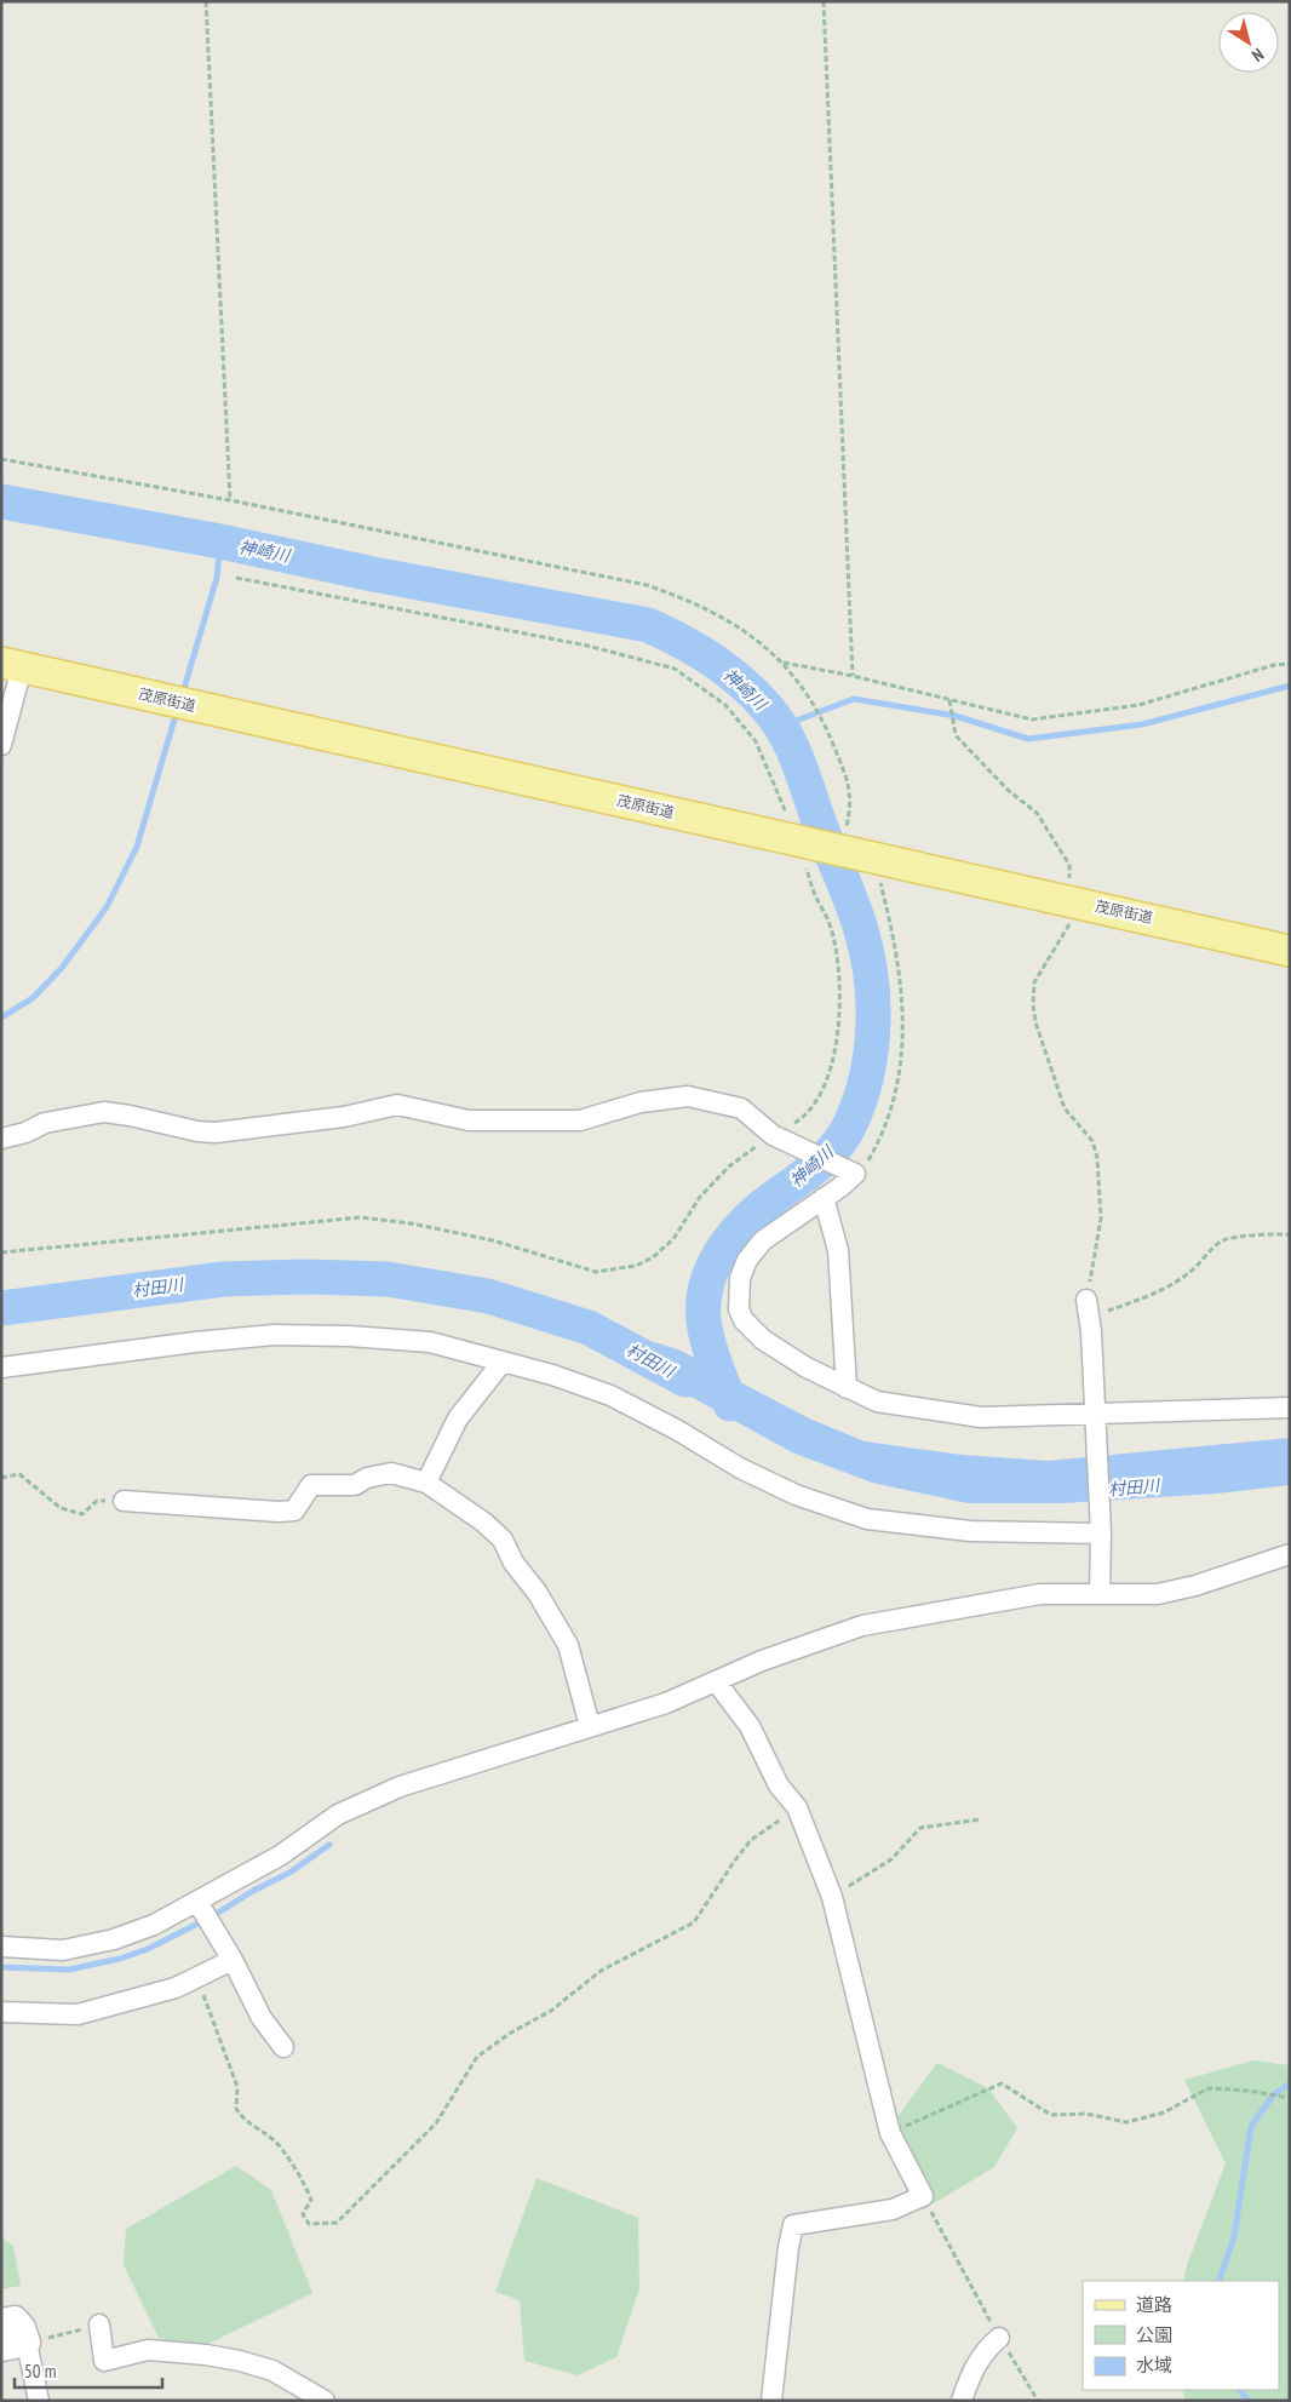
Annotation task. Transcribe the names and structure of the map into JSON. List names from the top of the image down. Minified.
{"streets":{"main road":["茂原街道"]},"water":["神崎川","村田川"],"legend":["道路","公園","水域"],"scale_bar":"50 m","north":"bottom right"}
